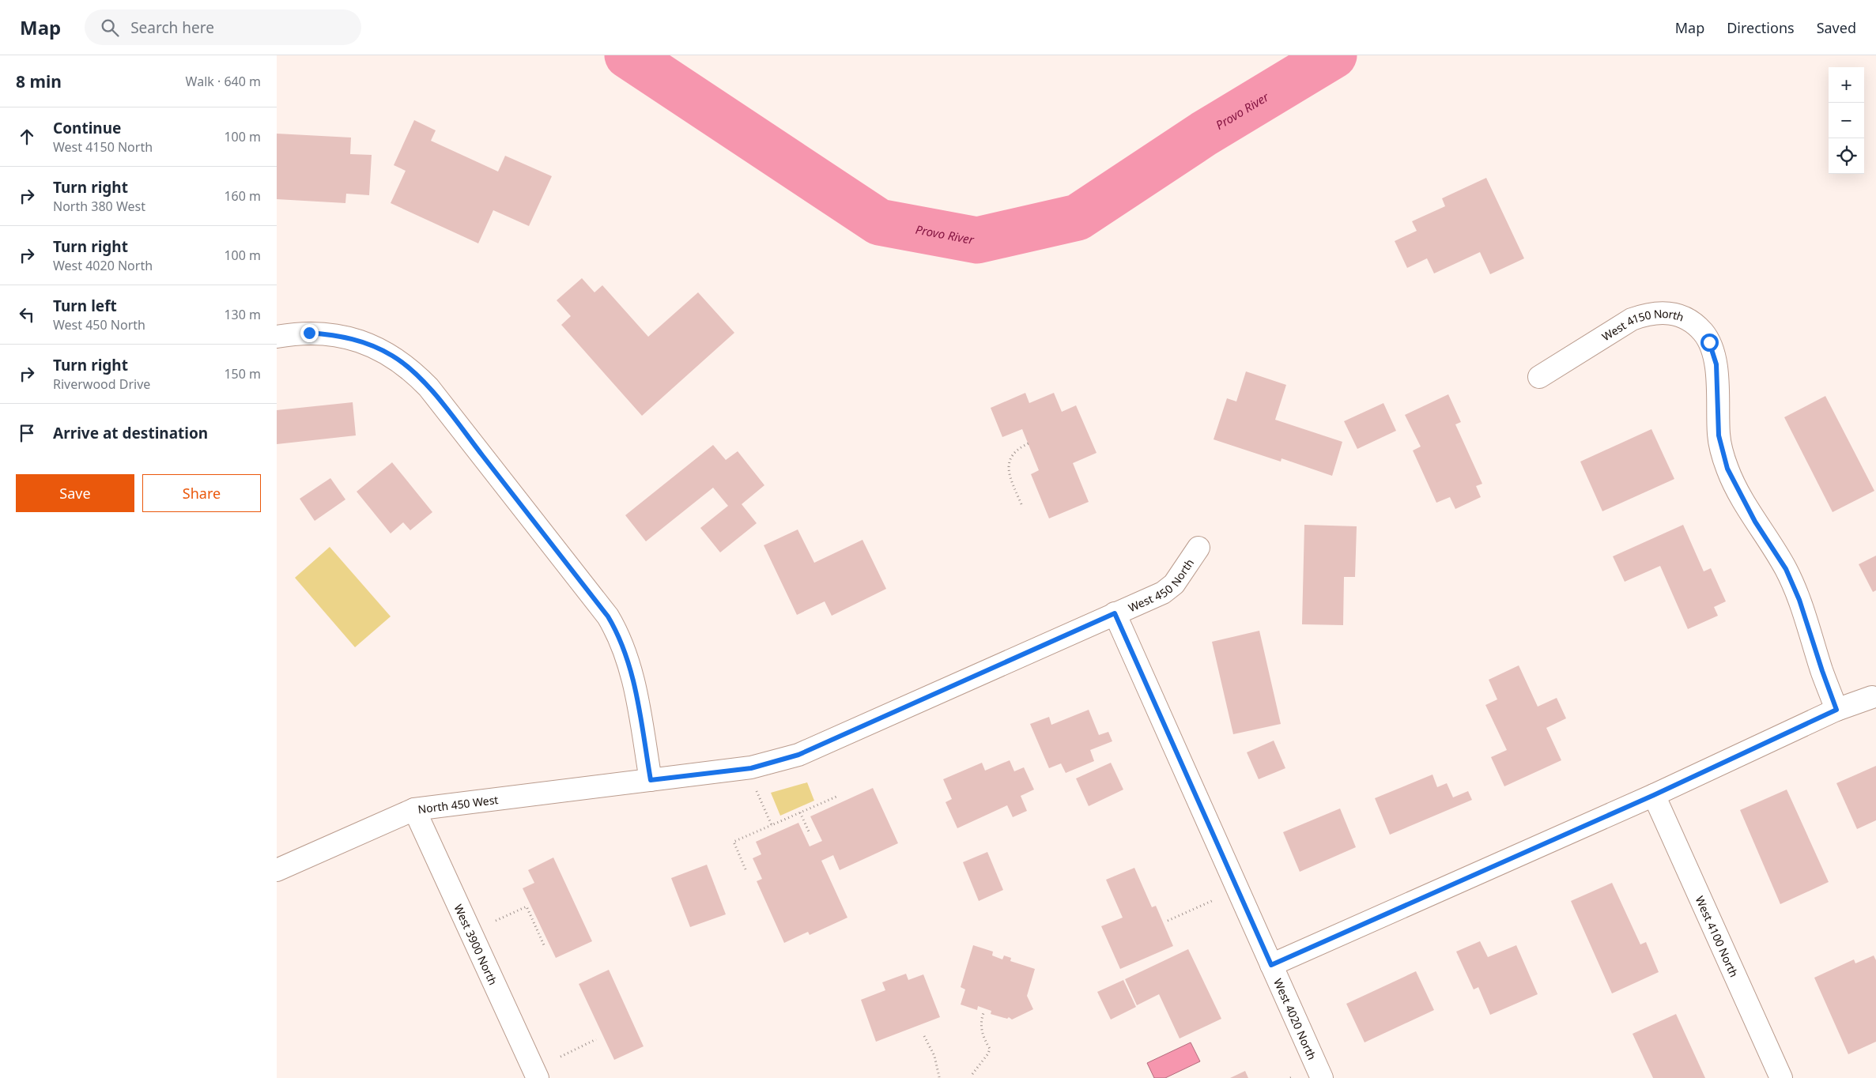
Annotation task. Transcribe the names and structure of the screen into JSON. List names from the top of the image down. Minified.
{"streets":{"street":["West 4150 North","West 450 North","North 450 West","West 4100 North","West 3900 North","West 4020 North"]},"crossings":[["West 450 North","North 450 West"],["West 450 North","West 4020 North"],["North 450 West","West 3900 North"]],"water":["Provo River"],"page":{"header":"Map","search":"Search here","nav":["Map","Directions","Saved"],"heading":["8 min","Walk · 640 m"],"map_buttons":["+","−"],"list":[["Continue","West 4150 North","100 m"],["Turn right","North 380 West","160 m"],["Turn right","West 4020 North","100 m"],["Turn left","West 450 North","130 m"],["Turn right","Riverwood Drive","150 m"],"Arrive at destination"],"buttons":["Save","Share"]}}
